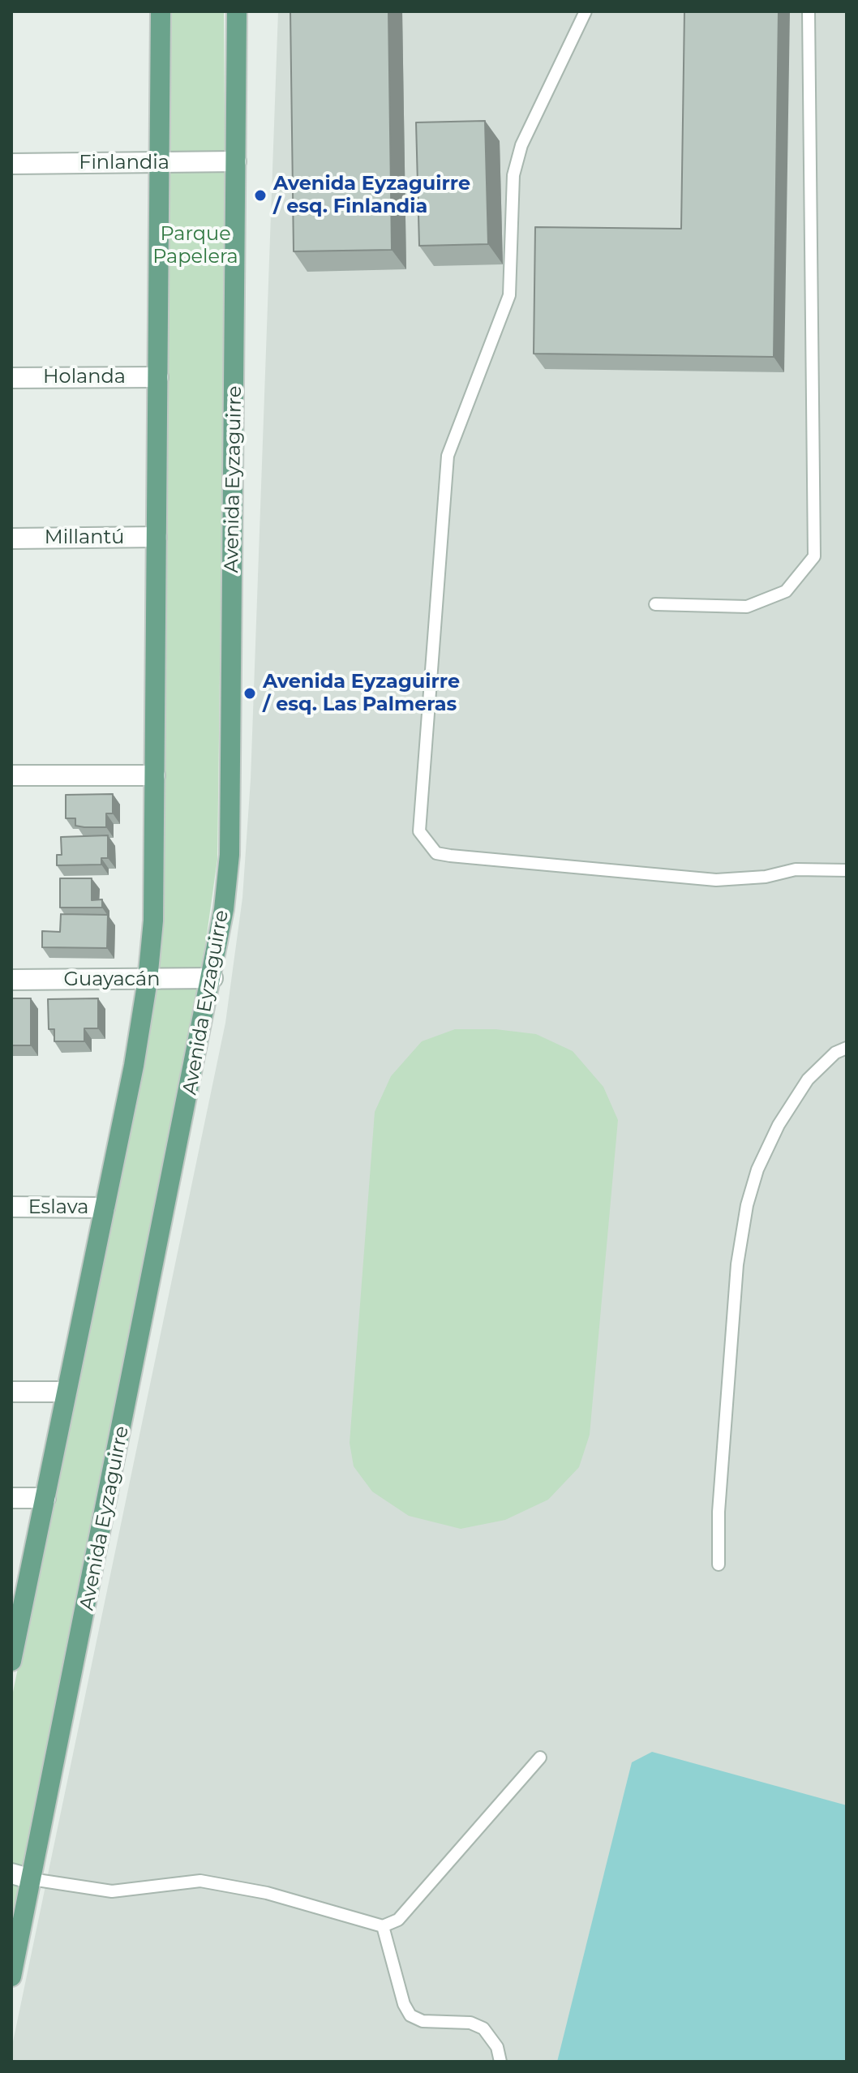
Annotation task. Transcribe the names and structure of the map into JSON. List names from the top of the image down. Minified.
{"streets":{"main road":["Avenida Eyzaguirre"],"street":["Finlandia","Holanda","Millantú","Guayacán","Eslava"]},"crossings":[["Finlandia","Avenida Eyzaguirre"],["Avenida Eyzaguirre","Guayacán"]],"parks":["Parque Papelera"],"places":["Avenida Eyzaguirre / esq. Finlandia","Avenida Eyzaguirre / esq. Las Palmeras"]}
